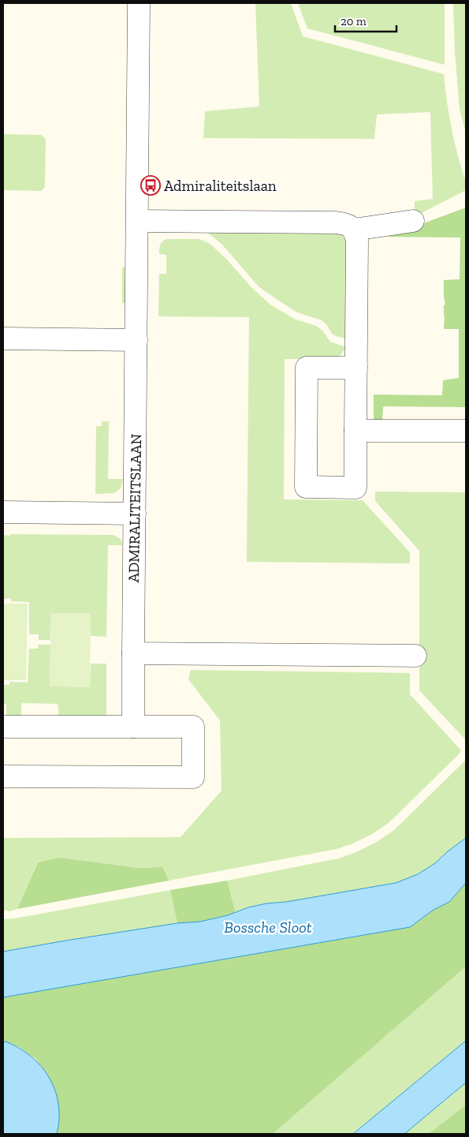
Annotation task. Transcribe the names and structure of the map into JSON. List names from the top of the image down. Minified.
{"streets":{"street":["ADMIRALITEITSLAAN"]},"water":["Bossche Sloot"],"places":{"bus stop":["Admiraliteitslaan"]},"scale_bar":"20 m"}
